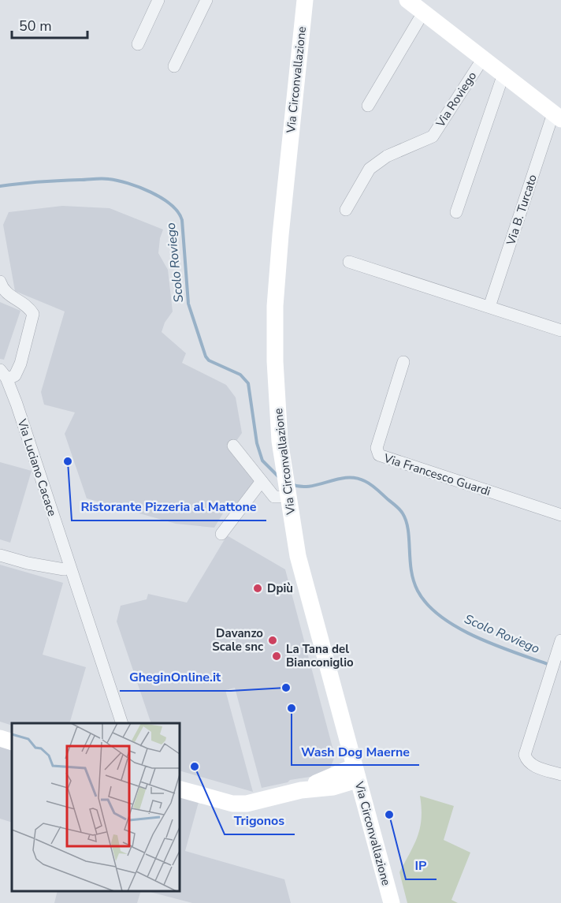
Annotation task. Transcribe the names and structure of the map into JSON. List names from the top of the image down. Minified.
{"streets":{"main road":["Via Circonvallazione","Via Roviego"],"street":["Via B. Turcato","Via Luciano Cacace","Via Francesco Guardi"]},"crossings":[["Via Roviego","Via B. Turcato"]],"water":["Scolo Roviego"],"places":["Ristorante Pizzeria al Mattone","Dpiù","Davanzo Scale snc","La Tana del Bianconiglio","GheginOnline.it","Wash Dog Maerne","Trigonos","IP"],"scale_bar":"50 m"}
